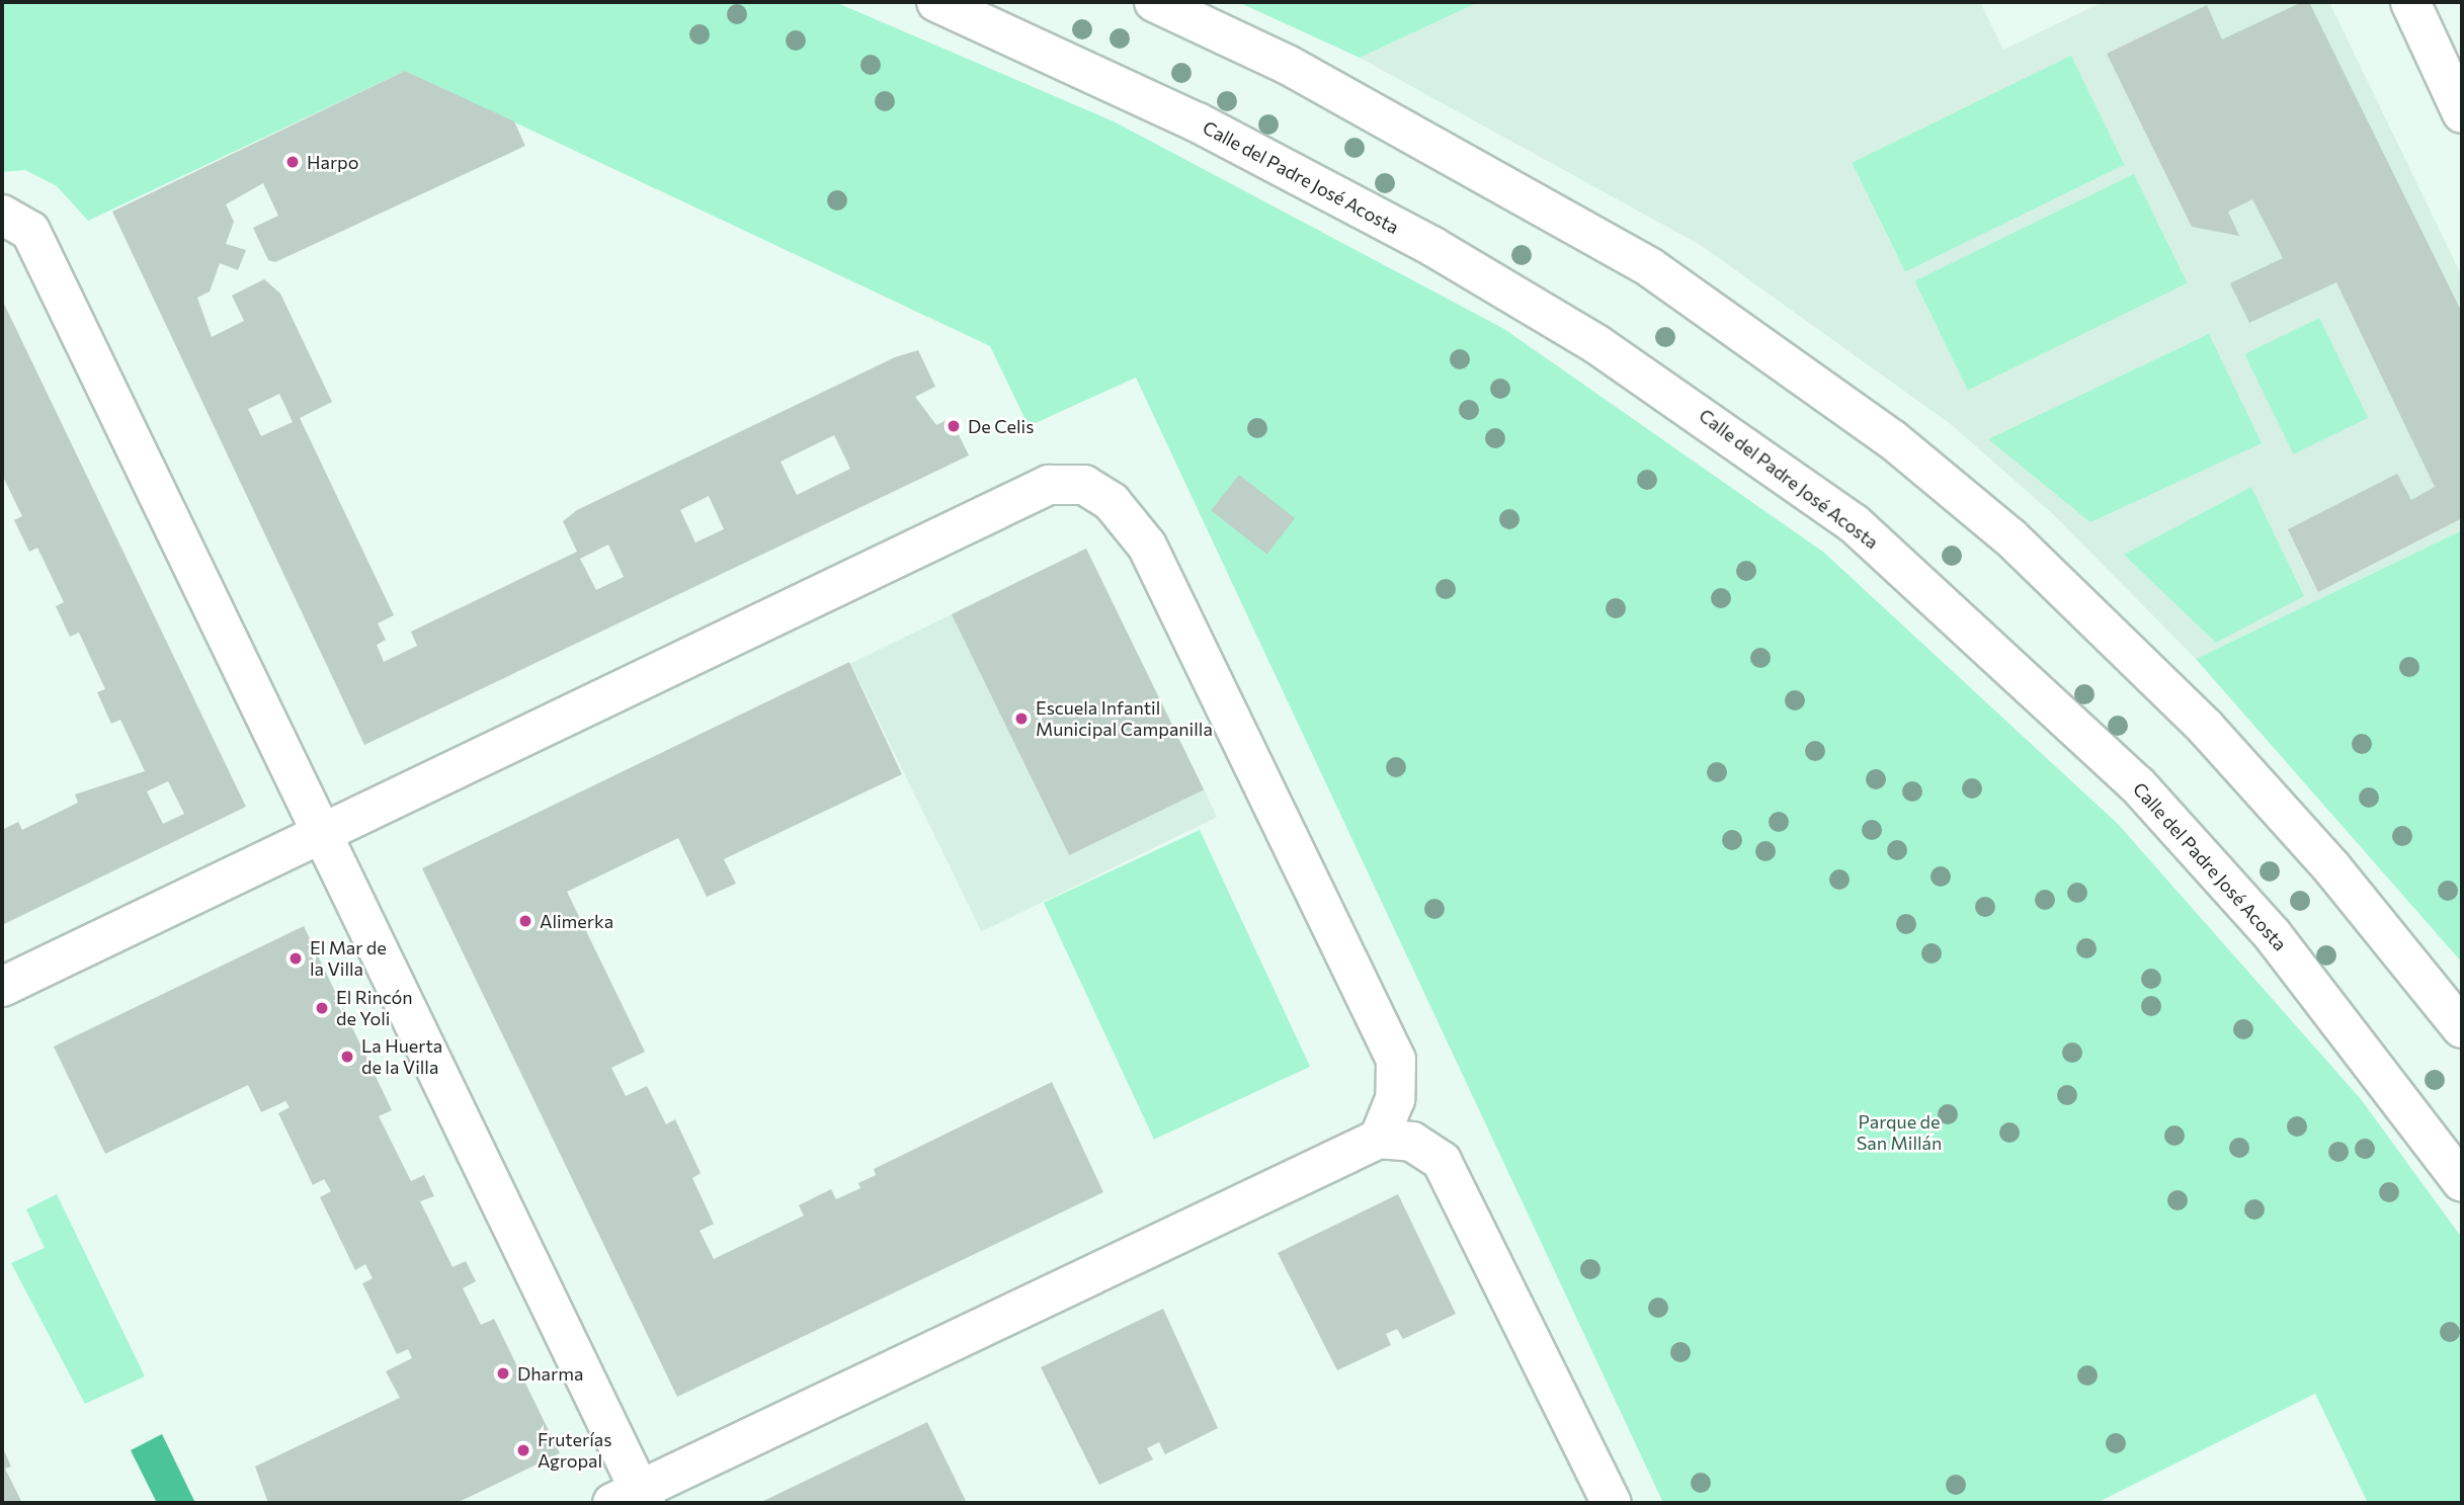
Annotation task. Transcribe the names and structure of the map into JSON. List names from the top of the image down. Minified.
{"streets":{"main road":["Calle del Padre José Acosta"]},"parks":["Parque de San Millán"],"places":["Harpo","De Celis","Escuela Infantil Municipal Campanilla","Alimerka","El Mar de la Villa","El Rincón de Yoli","La Huerta de la Villa","Dharma","Fruterías Agropal"]}
